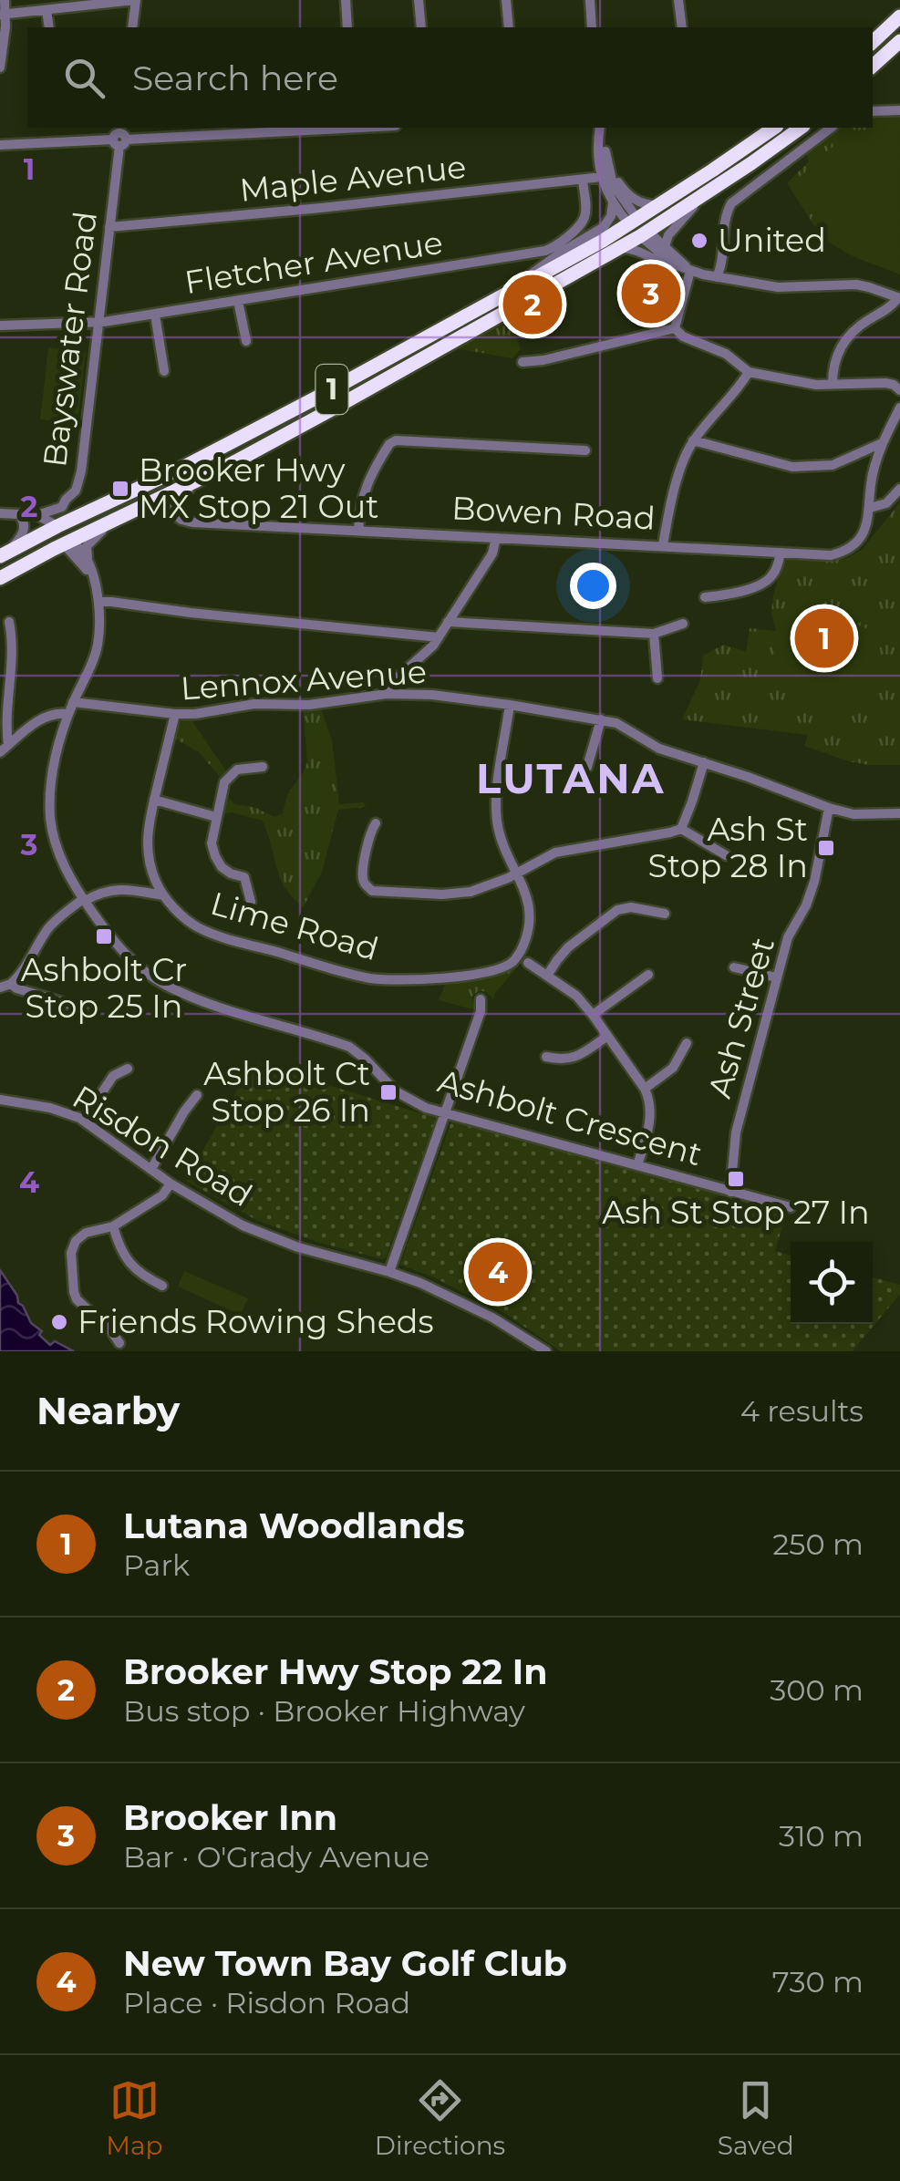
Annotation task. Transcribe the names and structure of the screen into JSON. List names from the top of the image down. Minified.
{"streets":{"highway":["1"],"street":["Maple Avenue","Fletcher Avenue","Bayswater Road","Bowen Road","Lennox Avenue","Lime Road","Ash Street","Ashbolt Crescent","Risdon Road"]},"crossings":[["Maple Avenue","Fletcher Avenue"],["Maple Avenue","Bayswater Road"],["Fletcher Avenue","Bayswater Road"],["1","Bowen Road"],["1","Ashbolt Crescent"],["Lennox Avenue","Lime Road"],["Lennox Avenue","Ash Street"],["Lennox Avenue","Ashbolt Crescent"],["Ash Street","Ashbolt Crescent"]],"districts":["LUTANA"],"places":{"other":["United","Friends Rowing Sheds"],"transit":["Brooker Hwy MX Stop 21 Out","Ash St Stop 28 In","Ashbolt Cr Stop 25 In","Ashbolt Ct Stop 26 In","Ash St Stop 27 In"]},"page":{"search":"Search here","pins":["3","2","1","4"],"heading":["Nearby","4 results"],"list":[{"mark":"1","name":"Lutana Woodlands","note":"Park","value":"250 m"},{"mark":"2","name":"Brooker Hwy Stop 22 In","note":"Bus stop · Brooker Highway","value":"300 m"},{"mark":"3","name":"Brooker Inn","note":"Bar · O'Grady Avenue","value":"310 m"},{"mark":"4","name":"New Town Bay Golf Club","note":"Place · Risdon Road","value":"730 m"}],"nav":["Map","Directions","Saved"]},"grid":{"rows":["1","2","3","4"]}}
